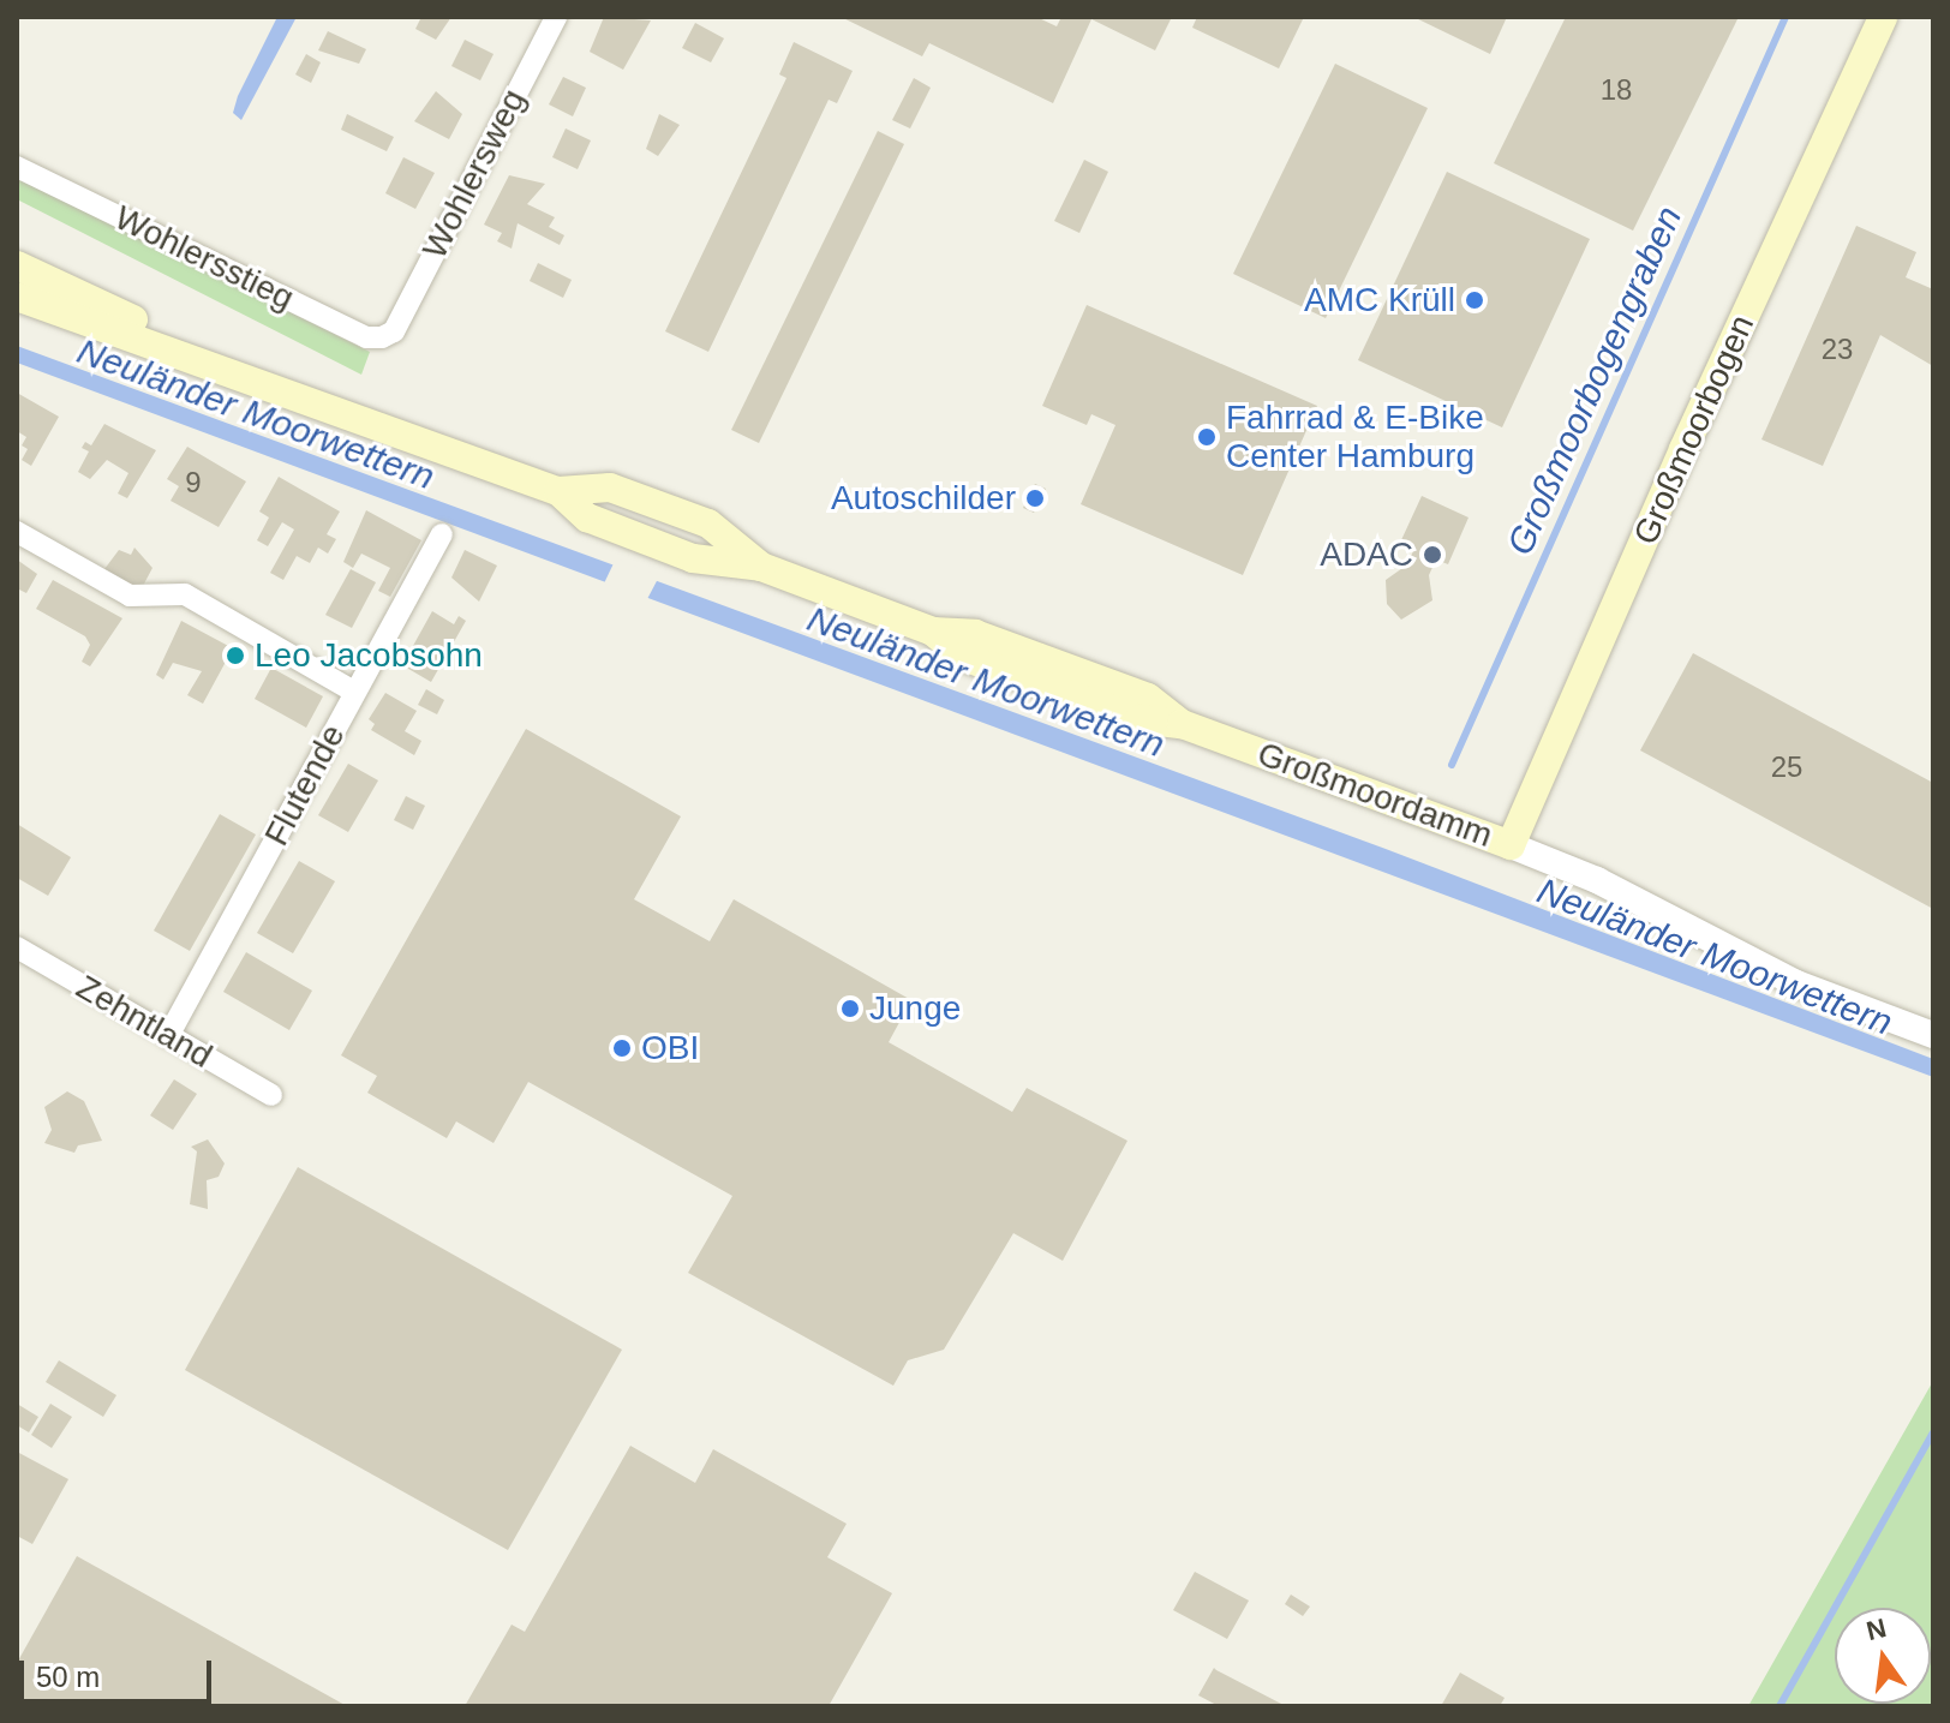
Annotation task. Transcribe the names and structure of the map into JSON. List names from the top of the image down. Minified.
{"streets":{"main road":["Großmoorbogen","Großmoordamm"],"street":["Wohlersweg","Wohlersstieg","Flutende","Zehntland"]},"crossings":[["Wohlersweg","Wohlersstieg"],["Großmoorbogen","Großmoordamm"],["Flutende","Zehntland"]],"water":["Großmoorbogengraben","Neuländer Moorwettern"],"places":["AMC Krüll","Fahrrad & E-Bike Center Hamburg","Autoschilder","ADAC","Leo Jacobsohn","Junge","OBI"],"house_numbers":["18","23","9","25"],"scale_bar":"50 m","north":"top"}
